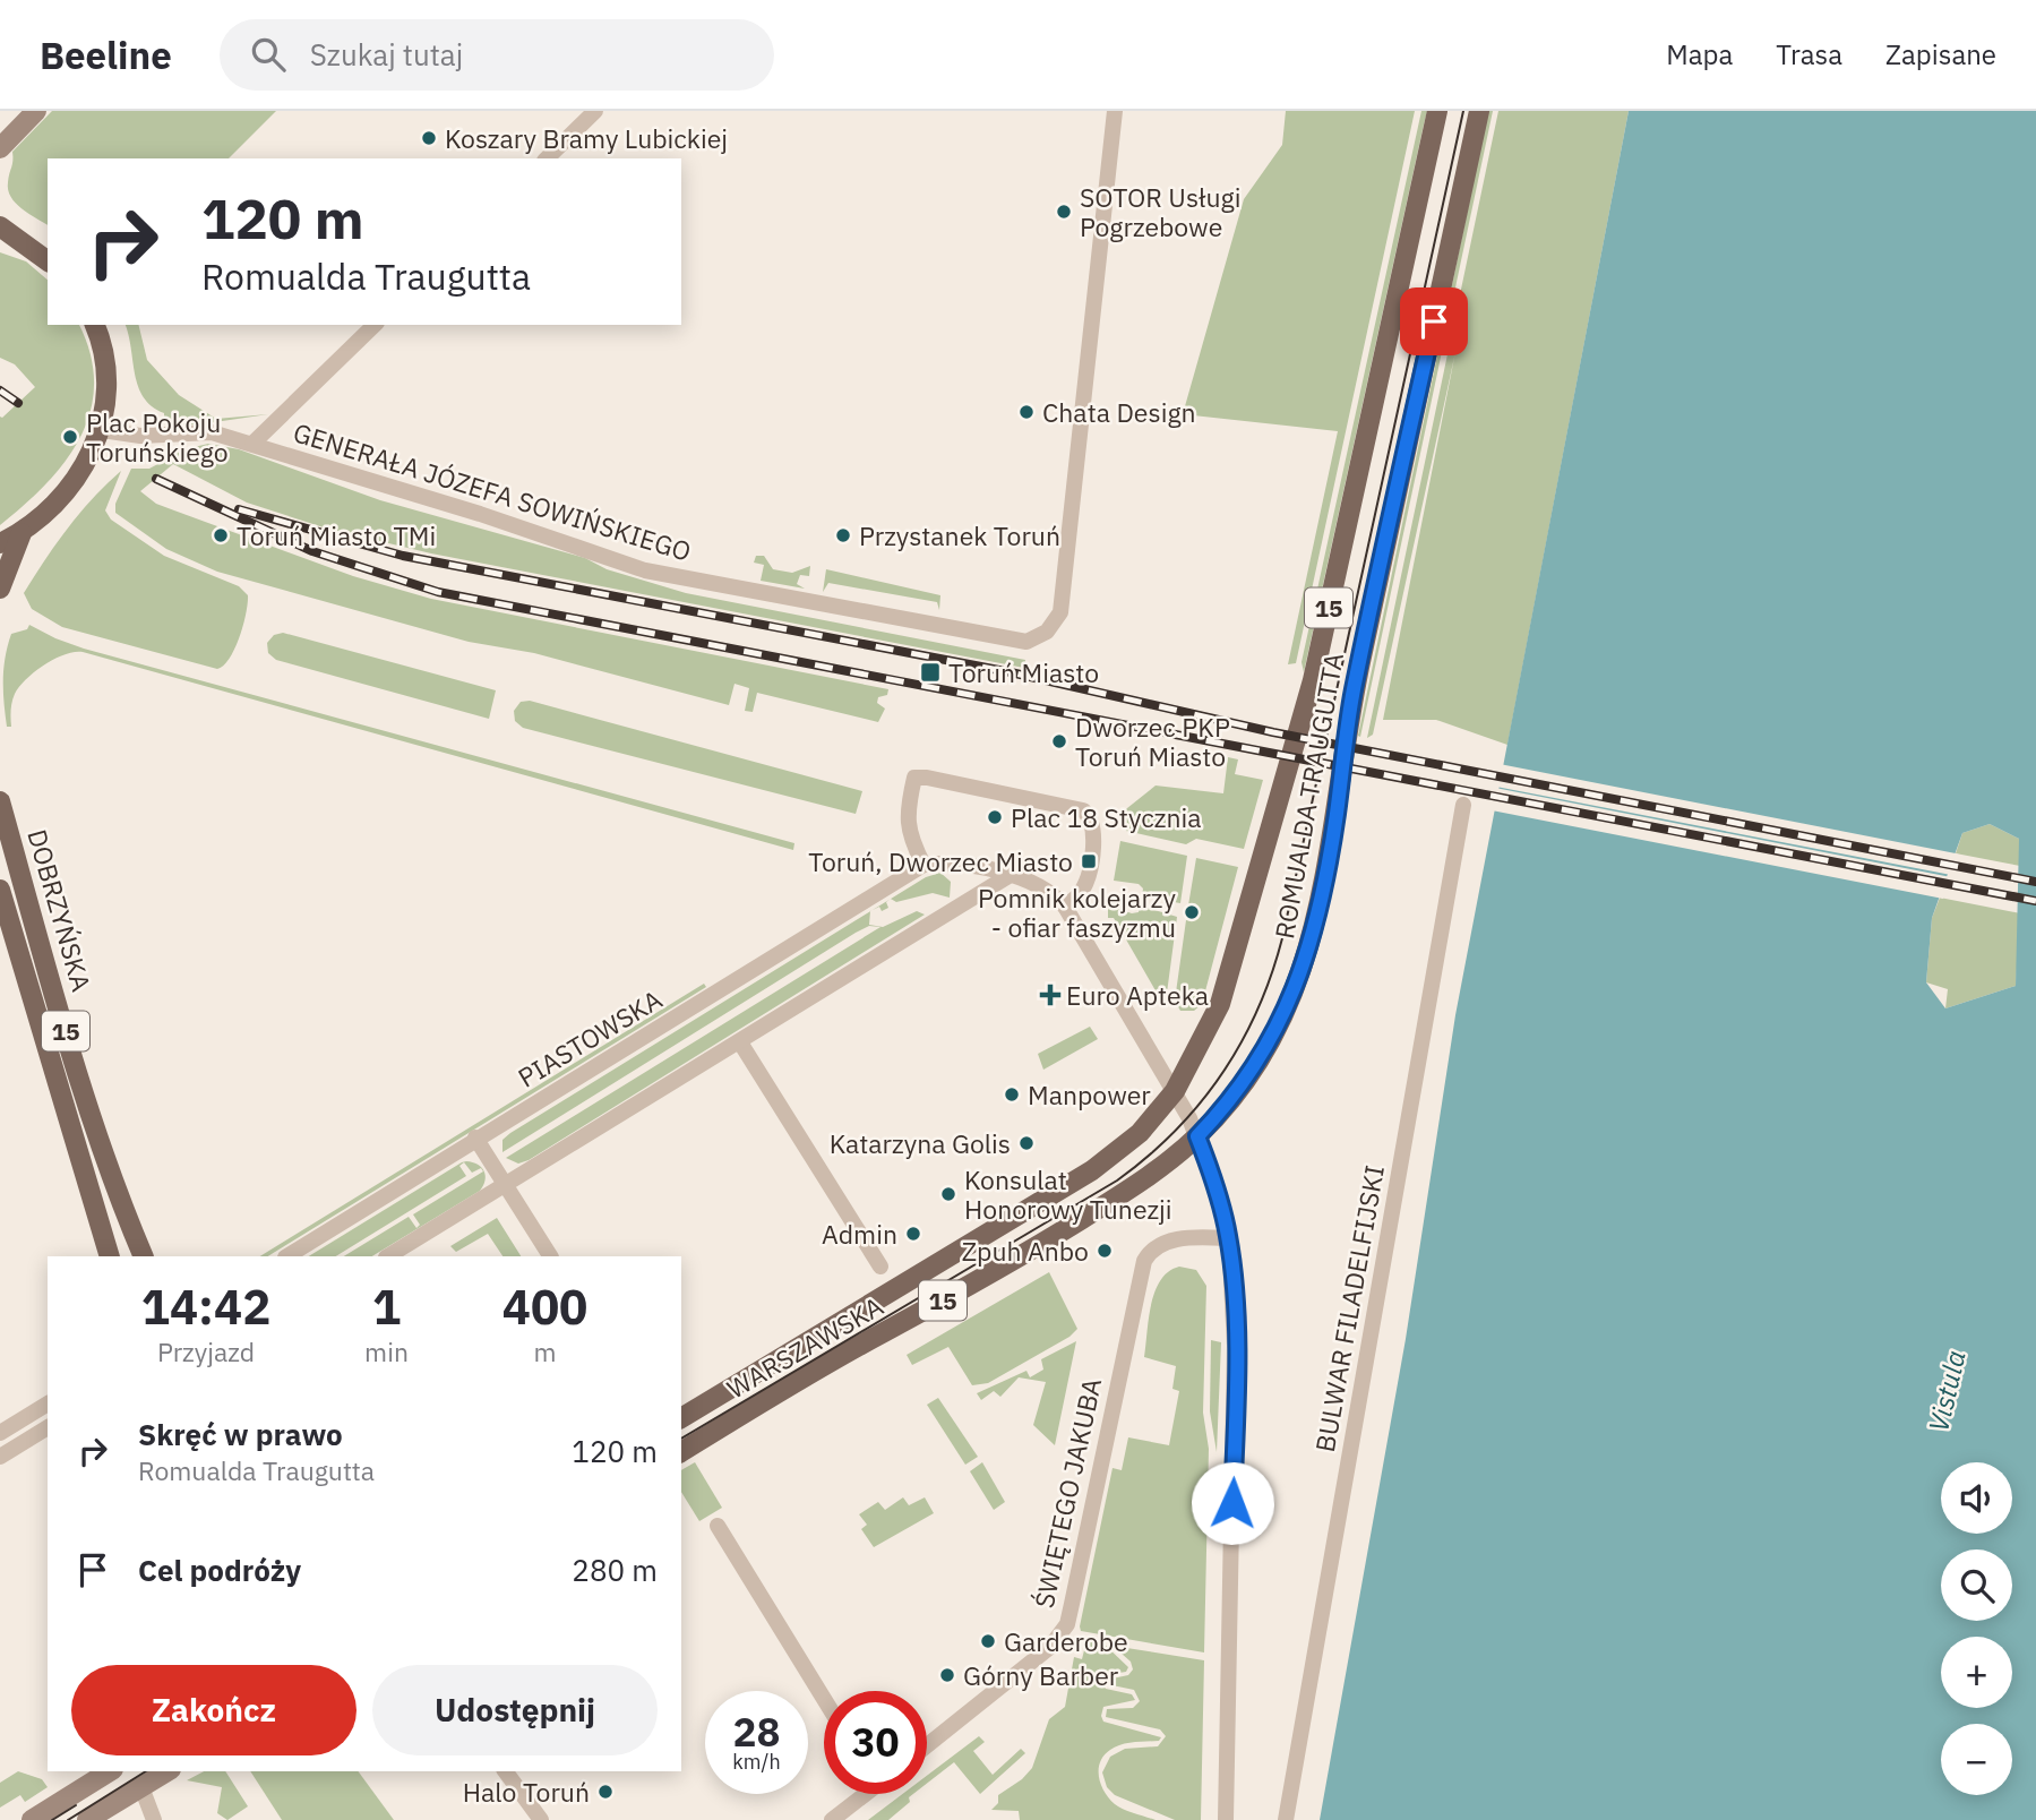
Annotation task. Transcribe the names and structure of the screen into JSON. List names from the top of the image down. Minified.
{"streets":{"main road":["15","ROMUALDA TRAUGUTTA","DOBRZYŃSKA","WARSZAWSKA"],"street":["GENERAŁA JÓZEFA SOWIŃSKIEGO","PIASTOWSKA","BULWAR FILADELFIJSKI","ŚWIĘTEGO JAKUBA"]},"crossings":[["ROMUALDA TRAUGUTTA","WARSZAWSKA"]],"water":["Vistula"],"places":{"other":["Koszary Bramy Lubickiej","SOTOR Usługi Pogrzebowe","Chata Design","Plac Pokoju Toruńskiego","Toruń Miasto TMi","Przystanek Toruń","Dworzec PKP Toruń Miasto","Plac 18 Stycznia","Pomnik kolejarzy - ofiar faszyzmu","Manpower","Katarzyna Golis","Konsulat Honorowy Tunezji","Admin","Zpuh Anbo","Garderobe","Górny Barber","Halo Toruń"],"transit":["Toruń Miasto","Toruń, Dworzec Miasto"],"health":["Euro Apteka"]},"page":{"header":"Beeline","search":"Szukaj tutaj","nav":["Mapa","Trasa","Zapisane"],"turn":["120 m","Romualda Traugutta"],"eta":["14:42","Przyjazd","1","min","400","m"],"list":[{"name":"Skręć w prawo","note":"Romualda Traugutta","value":"120 m"},{"name":"Cel podróży","value":"280 m"}],"map_buttons":["+","−"],"buttons":["Zakończ","Udostępnij"],"speed":"28 km/h","limit":"30"}}
